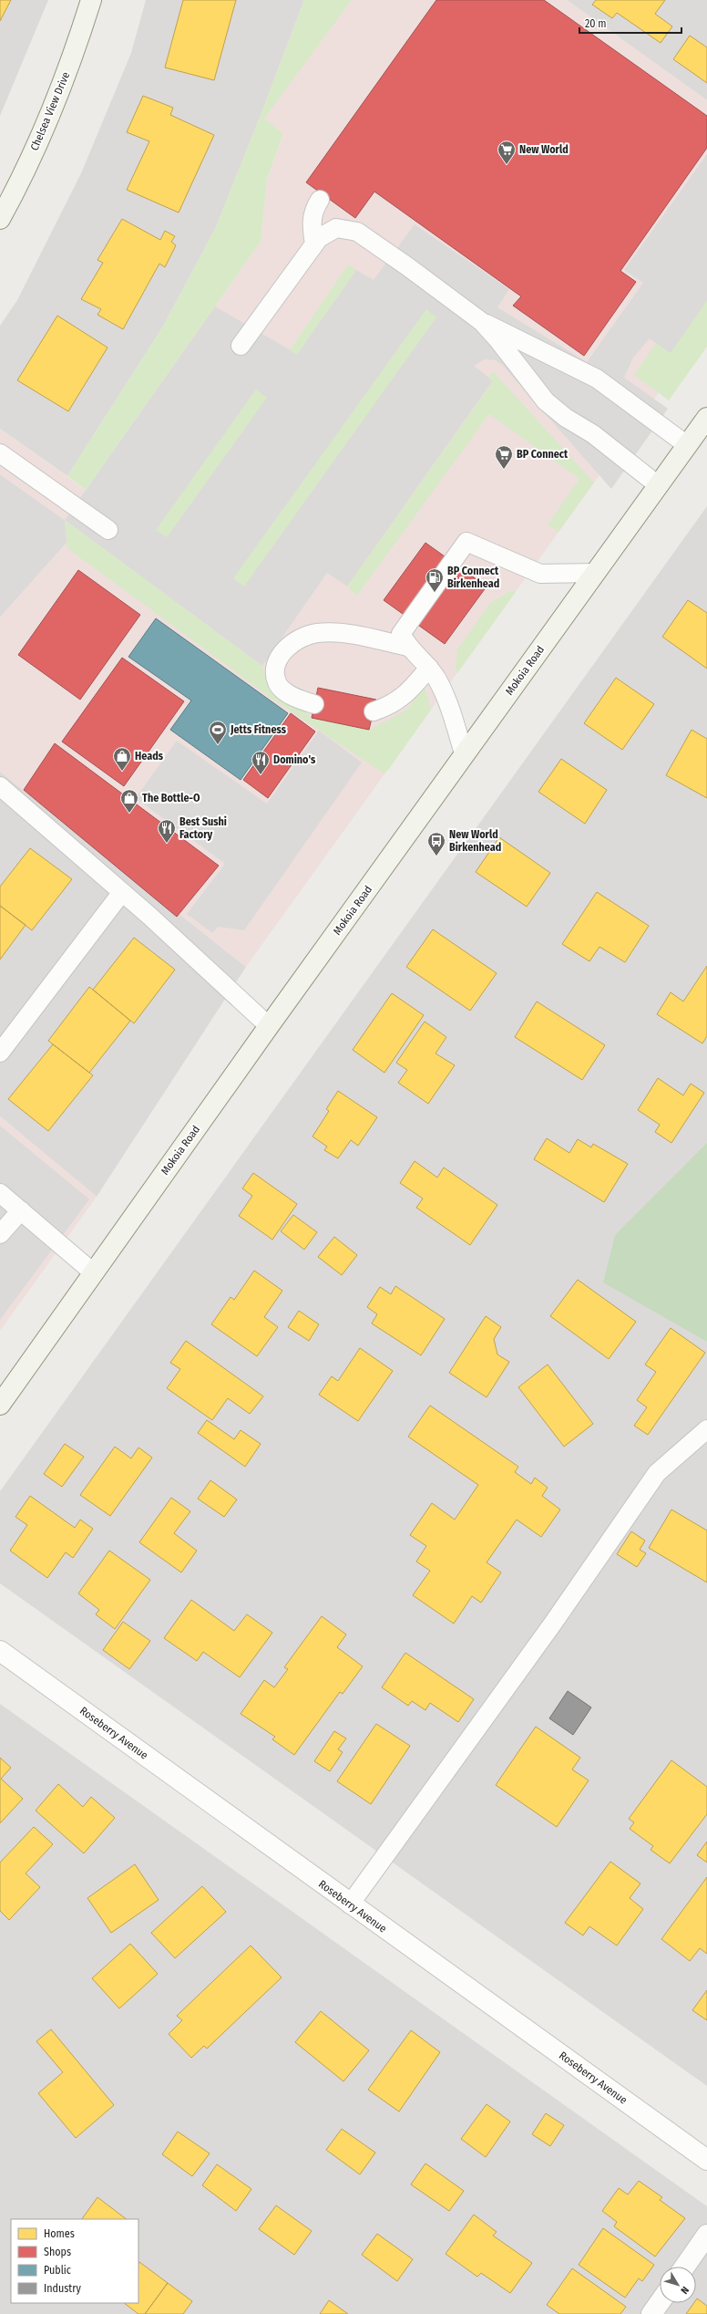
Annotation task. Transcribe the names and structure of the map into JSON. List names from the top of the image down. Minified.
{"streets":{"main road":["Chelsea View Drive","Mokoia Road"],"street":["Roseberry Avenue"]},"places":{"supermarket":["New World","BP Connect"],"fuel station":["BP Connect Birkenhead"],"sports":["Jetts Fitness"],"shop":["Heads","The Bottle-O"],"restaurant":["Domino's","Best Sushi Factory"],"bus stop":["New World Birkenhead"]},"legend":["Homes","Shops","Public","Industry"],"scale_bar":"20 m","north":"bottom right"}
